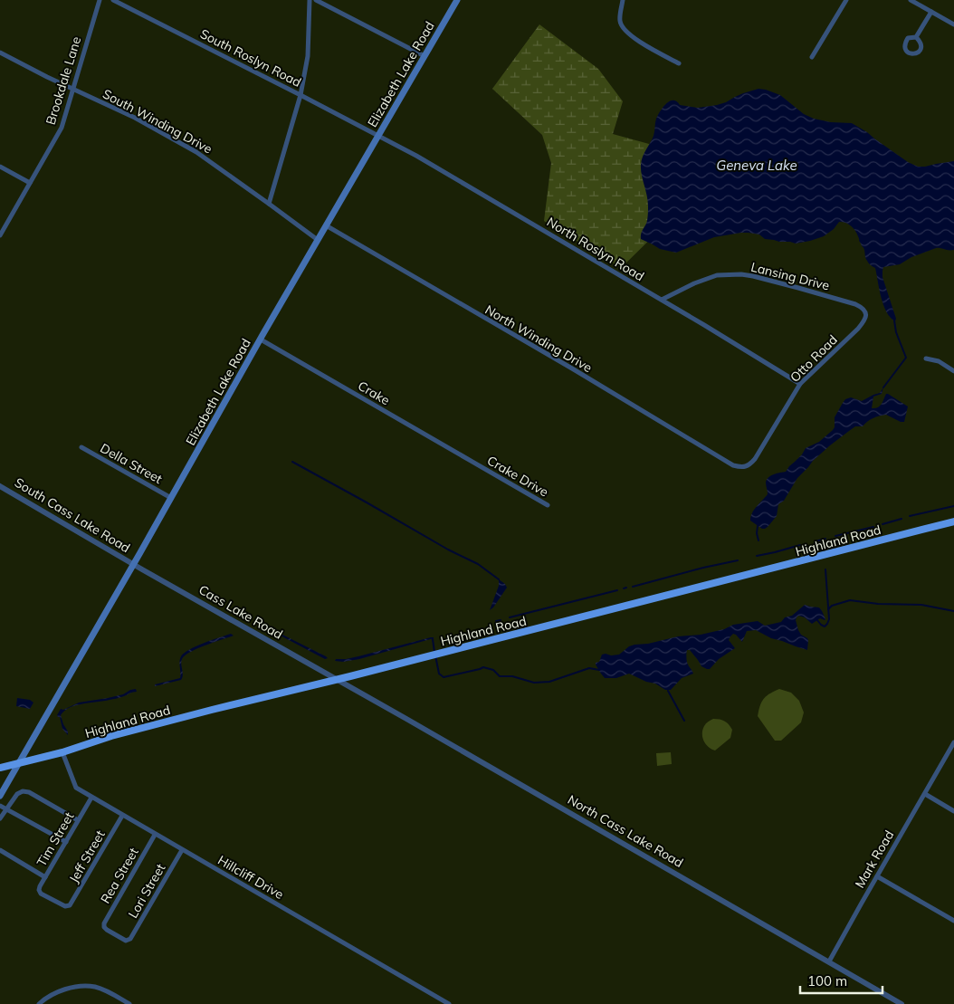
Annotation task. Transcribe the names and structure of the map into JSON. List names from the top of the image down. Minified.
{"streets":{"highway":["Highland Road"],"main road":["Elizabeth Lake Road"],"street":["South Roslyn Road","Brookdale Lane","South Winding Drive","North Roslyn Road","Lansing Drive","North Winding Drive","Otto Road","Crake","Della Street","Crake Drive","South Cass Lake Road","Cass Lake Road","North Cass Lake Road","Tim Street","Jeff Street","Mark Road","Rea Street","Hillcliff Drive","Lori Street"]},"crossings":[["South Roslyn Road","Elizabeth Lake Road"],["South Roslyn Road","North Roslyn Road"],["Elizabeth Lake Road","South Winding Drive"],["Elizabeth Lake Road","North Roslyn Road"],["Elizabeth Lake Road","North Winding Drive"],["Elizabeth Lake Road","Crake"],["Elizabeth Lake Road","Della Street"],["Elizabeth Lake Road","South Cass Lake Road"],["Elizabeth Lake Road","Highland Road"],["Elizabeth Lake Road","Cass Lake Road"],["Brookdale Lane","South Winding Drive"],["North Roslyn Road","Lansing Drive"],["North Roslyn Road","Otto Road"],["Lansing Drive","Otto Road"],["North Winding Drive","Otto Road"],["Crake","Crake Drive"],["South Cass Lake Road","Cass Lake Road"],["Highland Road","Cass Lake Road"],["Highland Road","North Cass Lake Road"],["Highland Road","Hillcliff Drive"],["Cass Lake Road","North Cass Lake Road"],["North Cass Lake Road","Mark Road"],["Tim Street","Jeff Street"],["Tim Street","Hillcliff Drive"],["Jeff Street","Hillcliff Drive"],["Rea Street","Hillcliff Drive"],["Rea Street","Lori Street"],["Hillcliff Drive","Lori Street"]],"water":["Geneva Lake"],"scale_bar":"100 m"}
